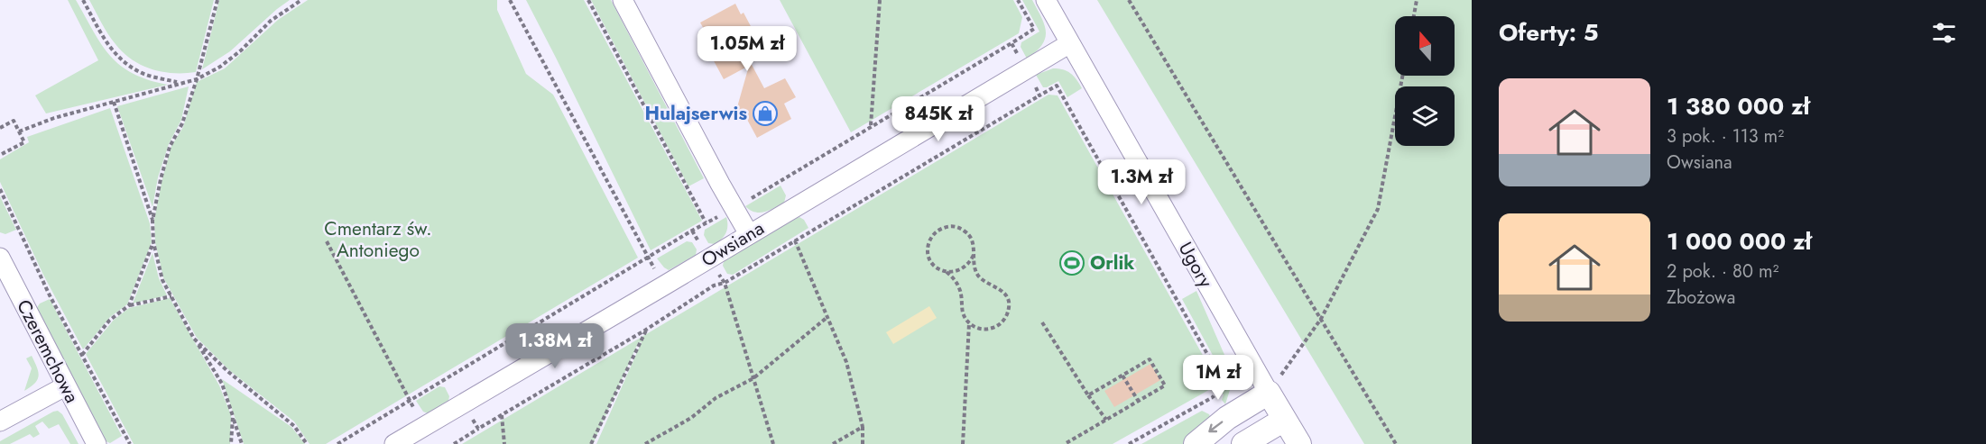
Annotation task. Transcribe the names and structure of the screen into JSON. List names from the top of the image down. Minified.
{"streets":{"street":["Owsiana","Ugory","Czeremchowa"]},"crossings":[["Owsiana","Ugory"]],"parks":["Cmentarz św. Antoniego"],"places":{"shop":["Hulajserwis"],"sports":["Orlik"]},"north":"top","page":{"heading":"Oferty: 5","price":["1.05M zł","845K zł","1.3M zł","1.38M zł","1M zł"],"list":[{"name":"1 380 000 zł","note":"3 pok. · 113 m² · Owsiana"},{"name":"1 000 000 zł","note":"2 pok. · 80 m² · Zbożowa"}]}}
